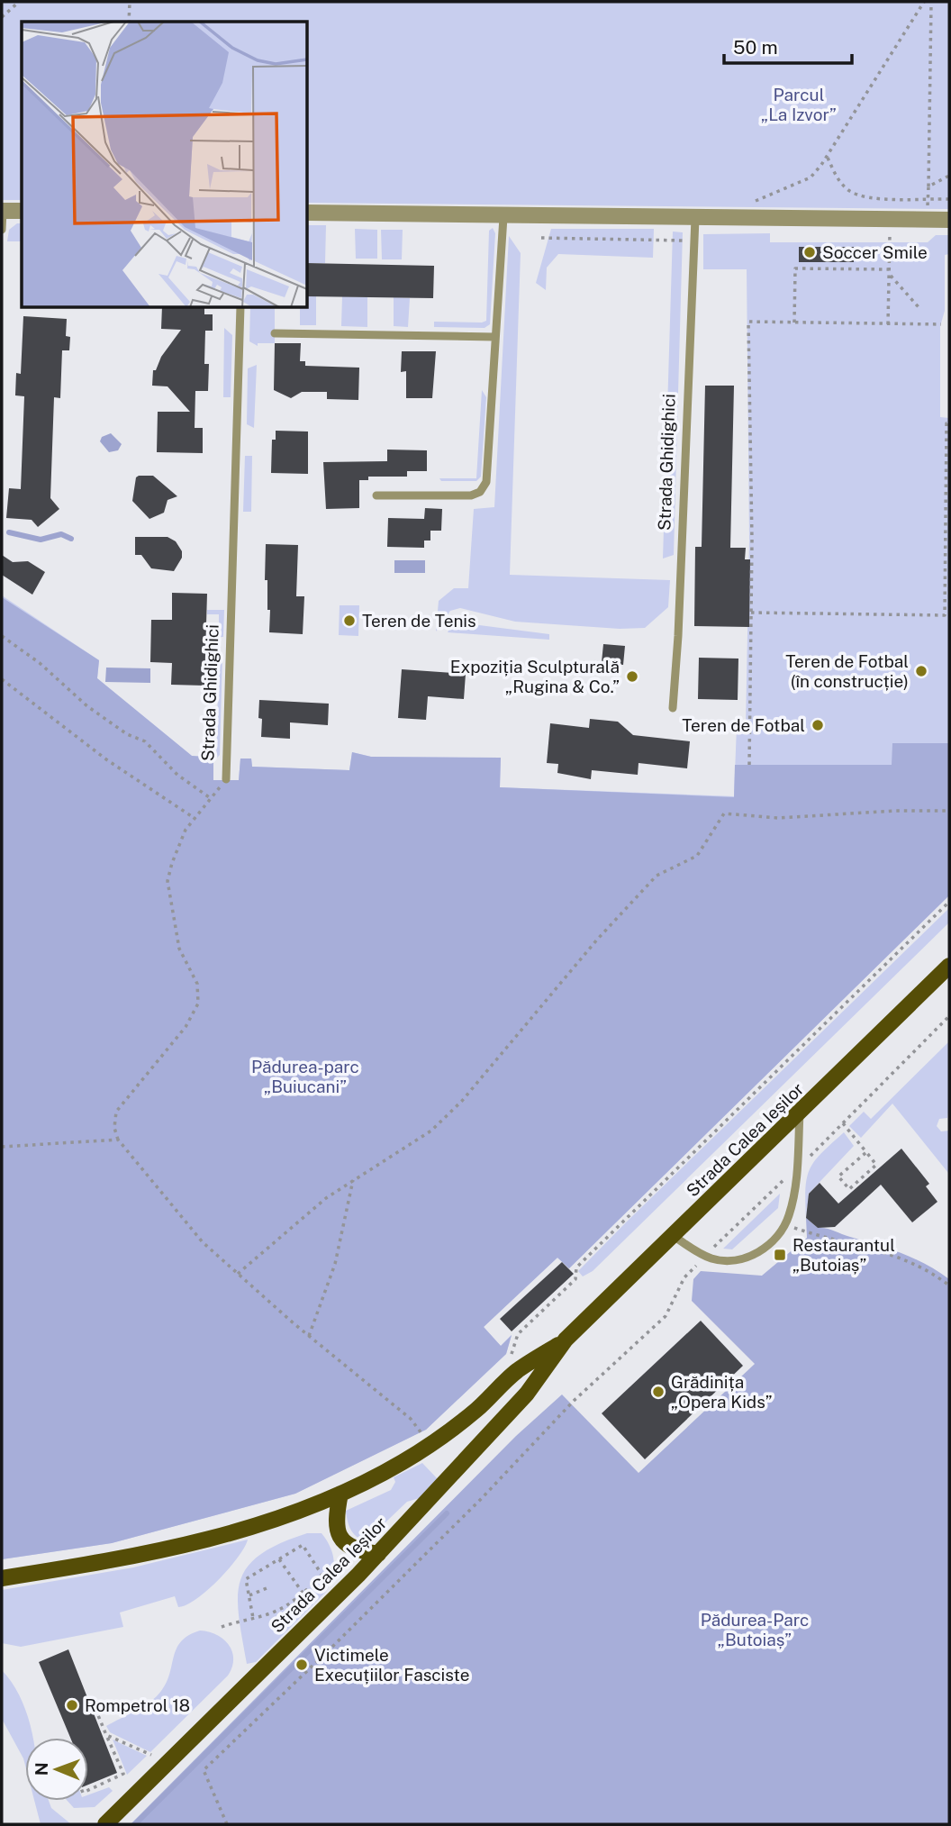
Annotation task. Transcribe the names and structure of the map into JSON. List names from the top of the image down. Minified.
{"streets":{"main road":["Strada Calea Ieșilor"],"lane":["Strada Ghidighici"]},"parks":["Parcul „La Izvor”","Pădurea-parc „Buiucani”","Pădurea-Parc „Butoiaș”"],"places":{"other":["Soccer Smile","Teren de Tenis","Teren de Fotbal (în construcție)","Expoziția Sculpturală „Rugina & Co.”","Teren de Fotbal","Grădinița „Opera Kids”","Victimele Execuțiilor Fasciste","Rompetrol 18"],"transit":["Restaurantul „Butoiaș”"]},"scale_bar":"50 m","north":"left"}
